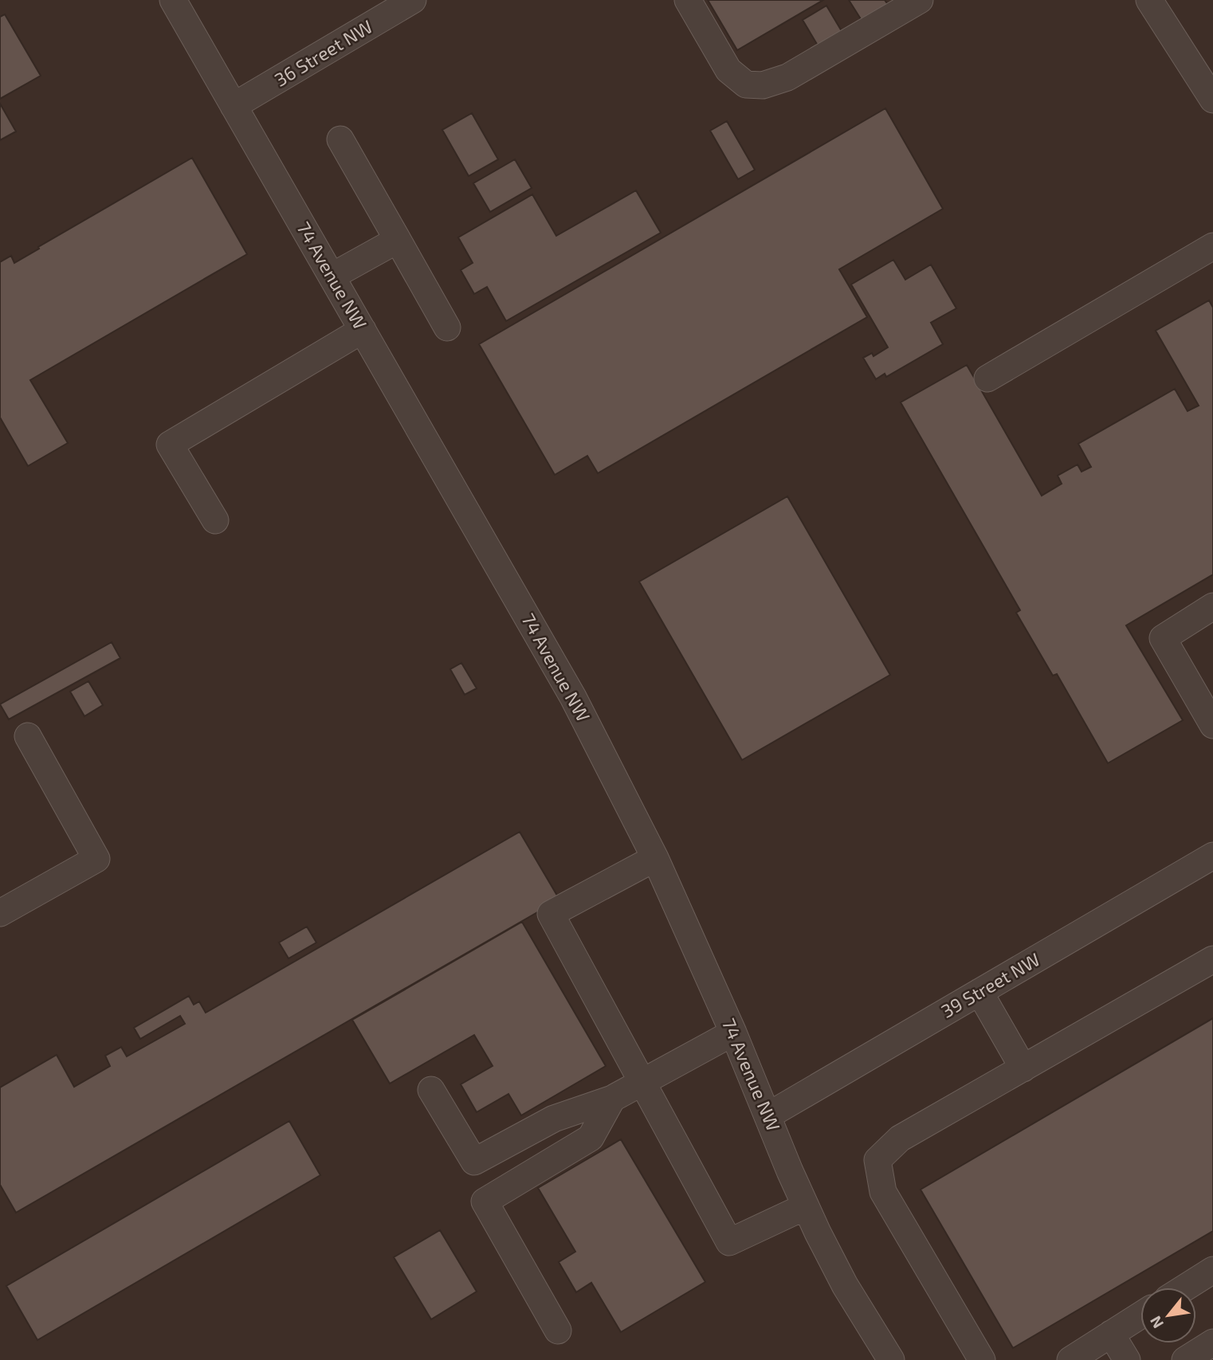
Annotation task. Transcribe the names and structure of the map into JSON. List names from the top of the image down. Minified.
{"streets":{"street":["36 Street NW","74 Avenue NW","39 Street NW"]},"crossings":[["36 Street NW","74 Avenue NW"],["74 Avenue NW","39 Street NW"]],"north":"bottom left"}
